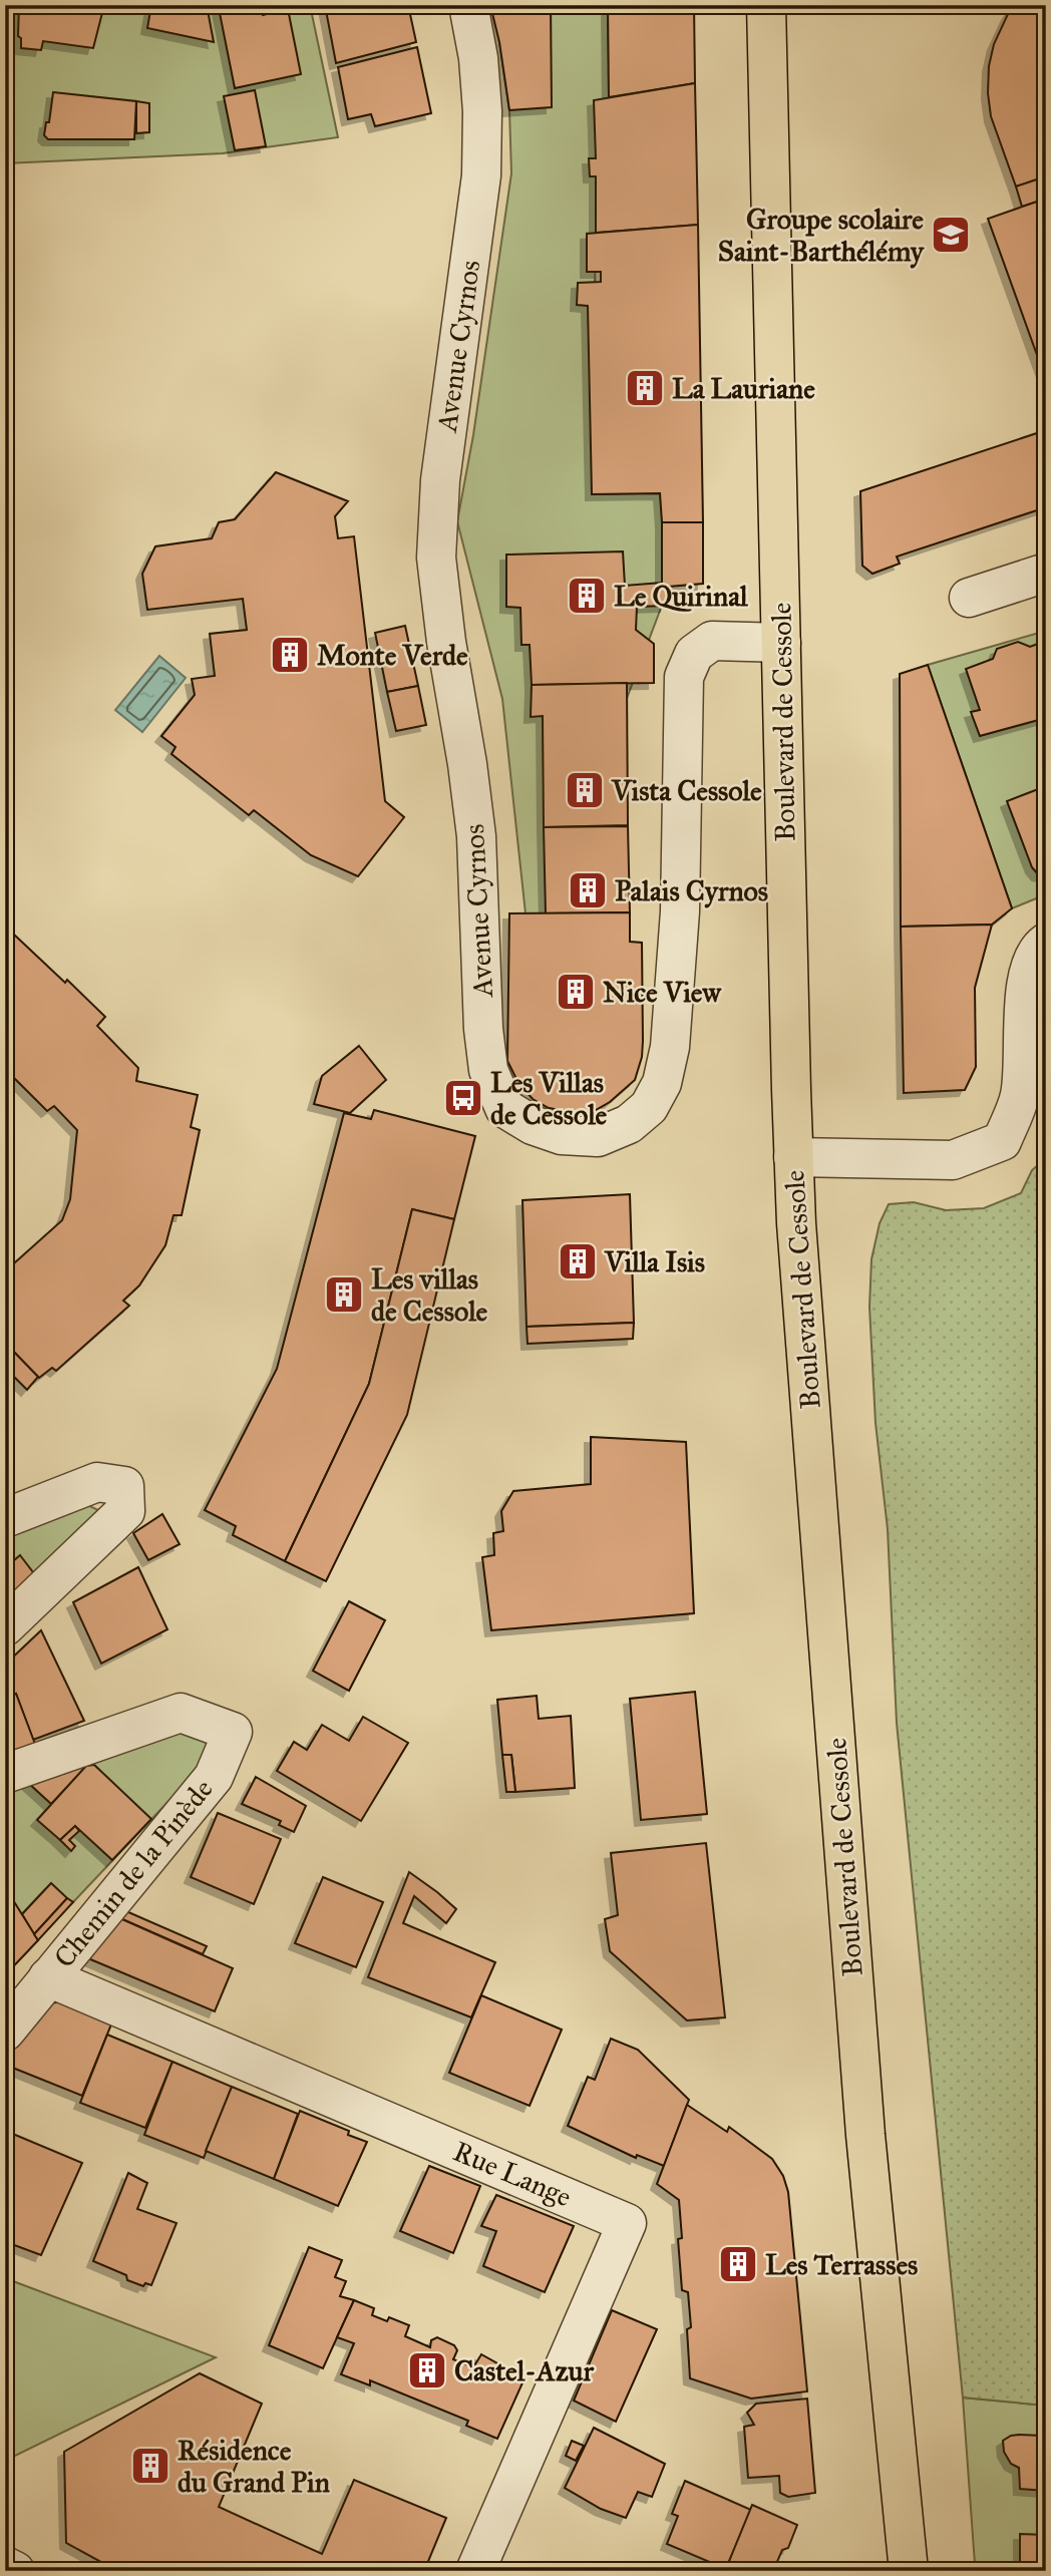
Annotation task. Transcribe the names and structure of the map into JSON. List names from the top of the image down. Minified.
{"streets":{"main road":["Boulevard de Cessole"],"street":["Avenue Cyrnos","Chemin de la Pinède","Rue Lange"]},"crossings":[["Avenue Cyrnos","Boulevard de Cessole"],["Chemin de la Pinède","Rue Lange"]],"places":{"school or university":["Groupe scolaire Saint-Barthélémy"],"building":["La Lauriane","Le Quirinal","Monte Verde","Vista Cessole","Palais Cyrnos","Nice View","Villa Isis","Les villas de Cessole","Les Terrasses","Castel-Azur","Résidence du Grand Pin"],"bus stop":["Les Villas de Cessole"]}}
